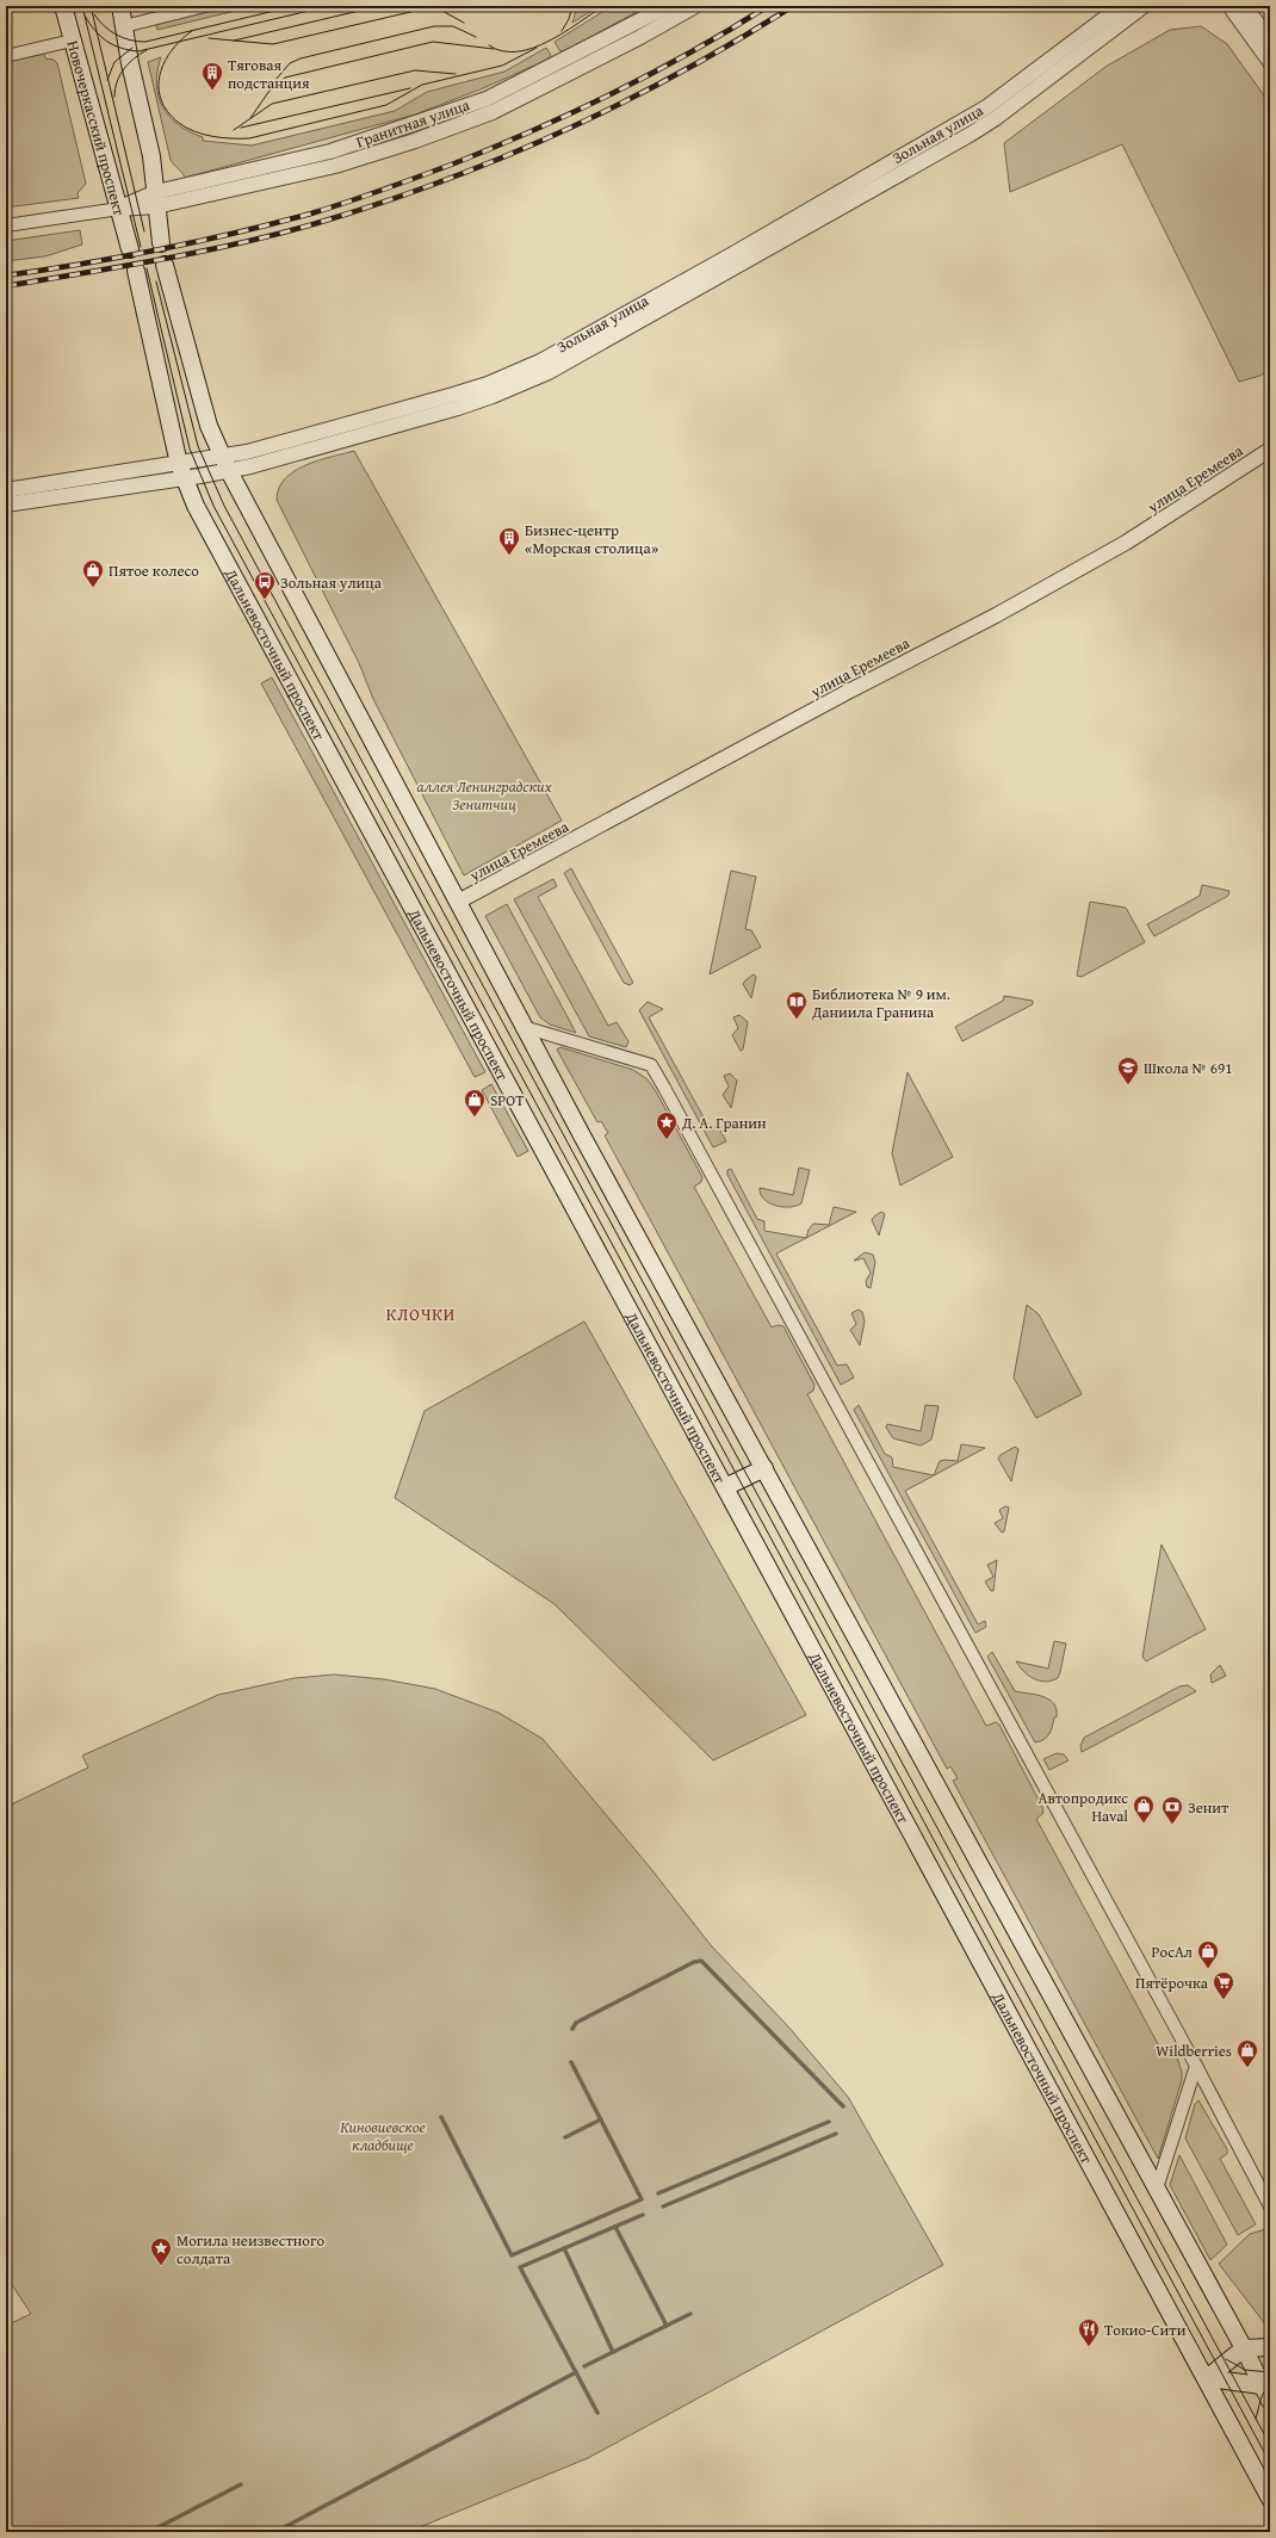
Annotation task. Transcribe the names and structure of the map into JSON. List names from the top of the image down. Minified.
{"streets":{"main road":["Новочеркасский проспект","Дальневосточный проспект"],"street":["Гранитная улица","Зольная улица","улица Еремеева"]},"crossings":[["Гранитная улица","Новочеркасский проспект"],["Зольная улица","Дальневосточный проспект"]],"districts":["КЛОЧКИ"],"parks":["аллея Ленинградских Зенитчиц","Киновиевское кладбище"],"places":{"building":["Тяговая подстанция","Бизнес-центр «Морская столица»"],"shop":["Пятое колесо","SPOT","Автопродикс Haval","РосАл","Wildberries"],"bus stop":["Зольная улица"],"library":["Библиотека № 9 им. Даниила Гранина"],"school or university":["Школа № 691"],"place":["Д. А. Гранин","Могила неизвестного солдата"],"bank":["Зенит"],"supermarket":["Пятёрочка"],"restaurant":["Токио-Сити"]}}
